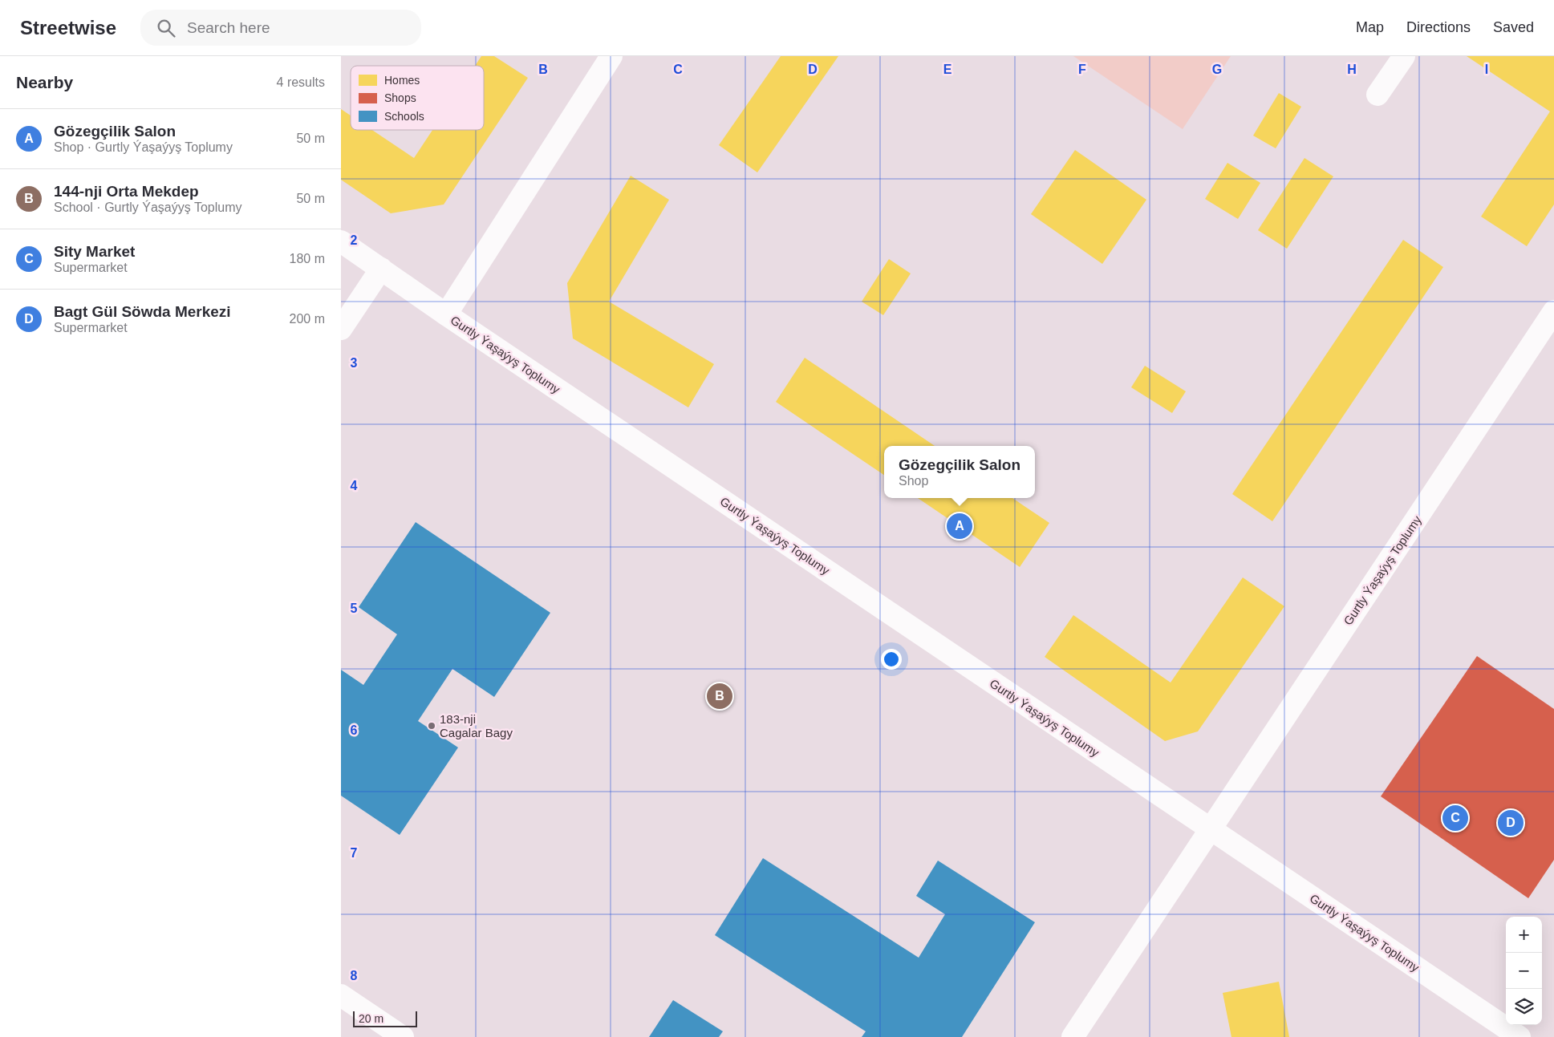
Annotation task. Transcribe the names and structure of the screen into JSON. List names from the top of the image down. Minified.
{"streets":{"street":["Gurtly Ýaşaýyş Toplumy"]},"places":["183-nji Cagalar Bagy"],"legend":["Homes","Shops","Schools"],"scale_bar":"20 m","page":{"header":"Streetwise","search":"Search here","nav":["Map","Directions","Saved"],"heading":["Nearby","4 results"],"list":[{"mark":"A","name":"Gözegçilik Salon","note":"Shop · Gurtly Ýaşaýyş Toplumy","value":"50 m"},{"mark":"B","name":"144-nji Orta Mekdep","note":"School · Gurtly Ýaşaýyş Toplumy","value":"50 m"},{"mark":"C","name":"Sity Market","note":"Supermarket","value":"180 m"},{"mark":"D","name":"Bagt Gül Söwda Merkezi","note":"Supermarket","value":"200 m"}],"popup":["Gözegçilik Salon","Shop"],"pins":["A","B","C","D"],"map_buttons":["+","−"],"scale":"20 m"},"grid":{"columns":["B","C","D","E","F","G","H","I"],"rows":["2","3","4","5","6","7","8"]}}
